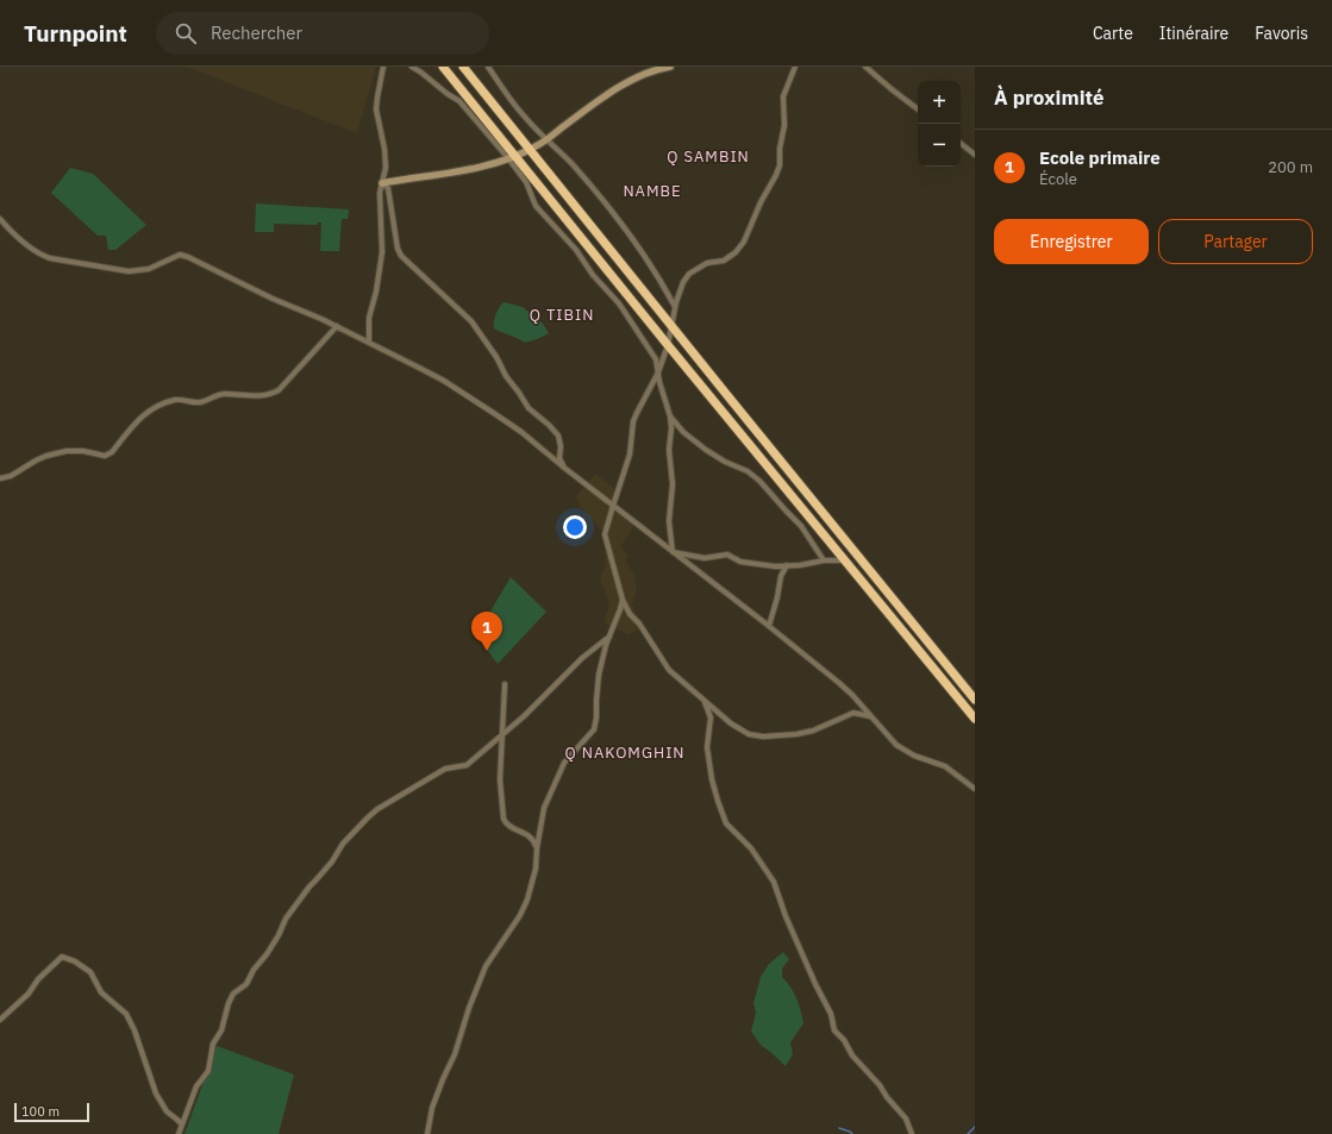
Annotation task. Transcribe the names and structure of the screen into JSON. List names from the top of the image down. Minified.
{"districts":["Q SAMBIN","NAMBE","Q TIBIN","Q NAKOMGHIN"],"scale_bar":"100 m","page":{"header":"Turnpoint","search":"Rechercher","nav":["Carte","Itinéraire","Favoris"],"heading":"À proximité","map_buttons":["+","−"],"list":[{"mark":"1","name":"Ecole primaire","note":"École","value":"200 m"}],"buttons":["Enregistrer","Partager"],"pins":"1","scale":"100 m"}}
